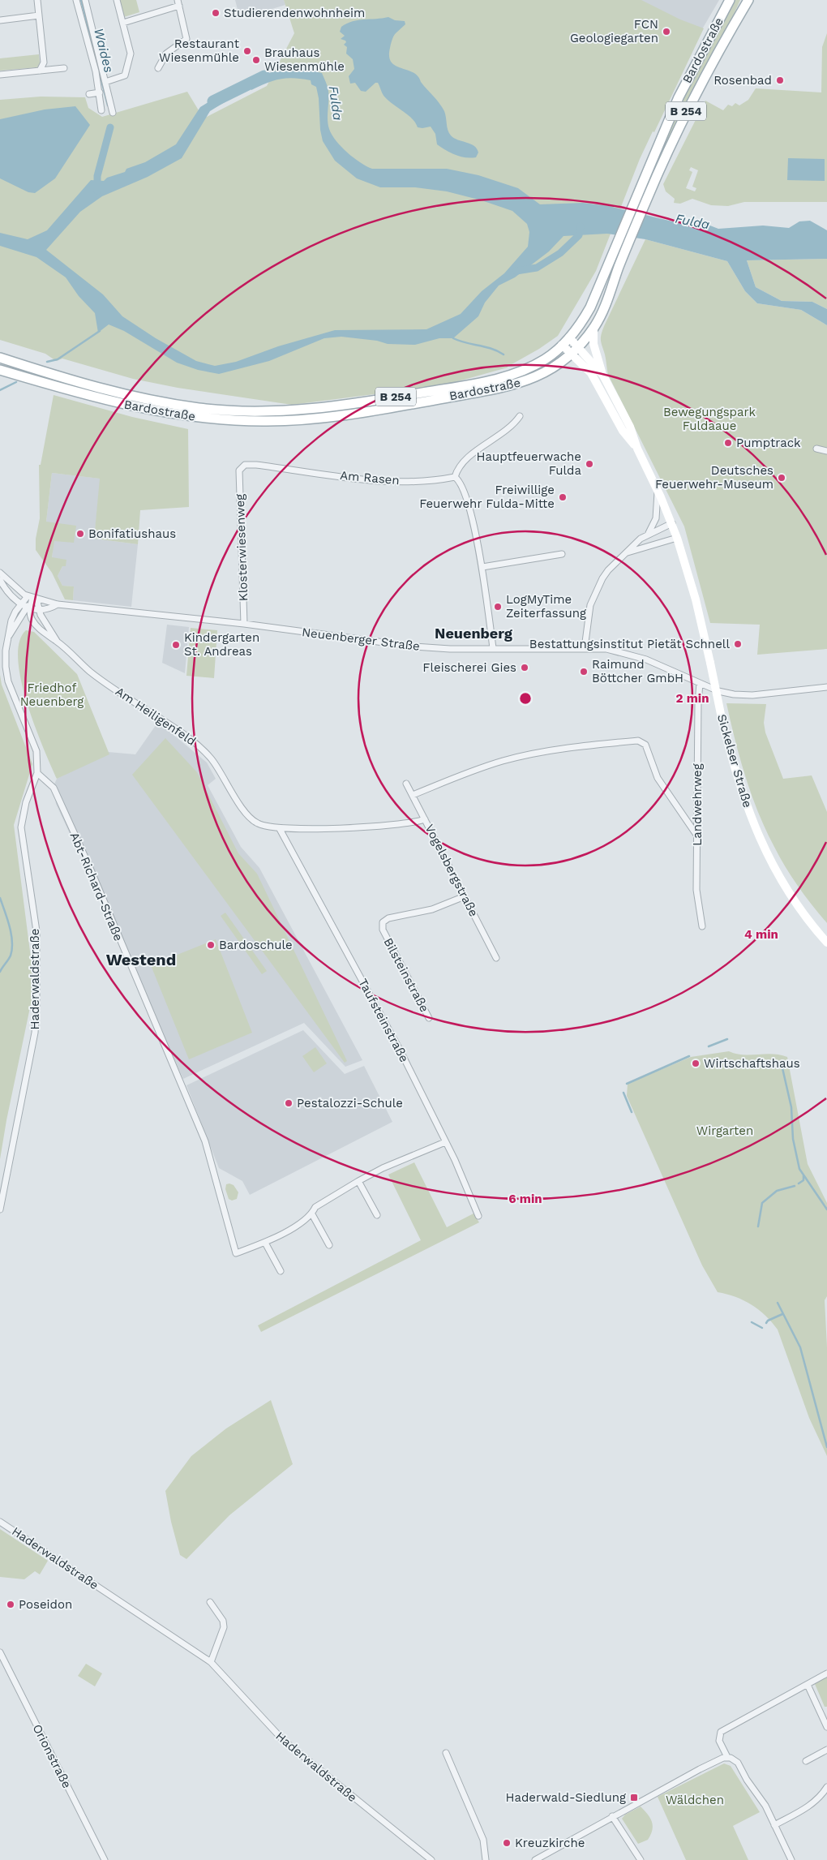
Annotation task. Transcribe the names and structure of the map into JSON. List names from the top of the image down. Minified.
{"streets":{"main road":["Bardostraße","B 254","Sickelser Straße"],"street":["Am Rasen","Klosterwiesenweg","Neuenberger Straße","Am Heiligenfeld","Landwehrweg","Vogelsbergstraße","Abt-Richard-Straße","Bilsteinstraße","Haderwaldstraße","Taufsteinstraße","Orionstraße"]},"crossings":[["Bardostraße","Sickelser Straße"],["Am Rasen","Klosterwiesenweg"],["Klosterwiesenweg","Neuenberger Straße"],["Neuenberger Straße","Am Heiligenfeld"],["Neuenberger Straße","Landwehrweg"],["Am Heiligenfeld","Vogelsbergstraße"],["Am Heiligenfeld","Taufsteinstraße"],["Vogelsbergstraße","Bilsteinstraße"],["Abt-Richard-Straße","Haderwaldstraße"]],"districts":["Neuenberg","Westend"],"water":["Waides","Fulda"],"parks":["Bewegungspark Fuldaaue","Friedhof Neuenberg","Wirgarten","Wäldchen"],"places":{"other":["Studierendenwohnheim","FCN Geologiegarten","Restaurant Wiesenmühle","Brauhaus Wiesenmühle","Rosenbad","Pumptrack","Hauptfeuerwache Fulda","Deutsches Feuerwehr-Museum","Freiwillige Feuerwehr Fulda-Mitte","Bonifatiushaus","LogMyTime Zeiterfassung","Bestattungsinstitut Pietät Schnell","Kindergarten St. Andreas","Fleischerei Gies","Raimund Böttcher GmbH","Bardoschule","Wirtschaftshaus","Pestalozzi-Schule","Poseidon","Kreuzkirche"],"transit":["Haderwald-Siedlung"]},"rings":["2 min","4 min","6 min"]}
